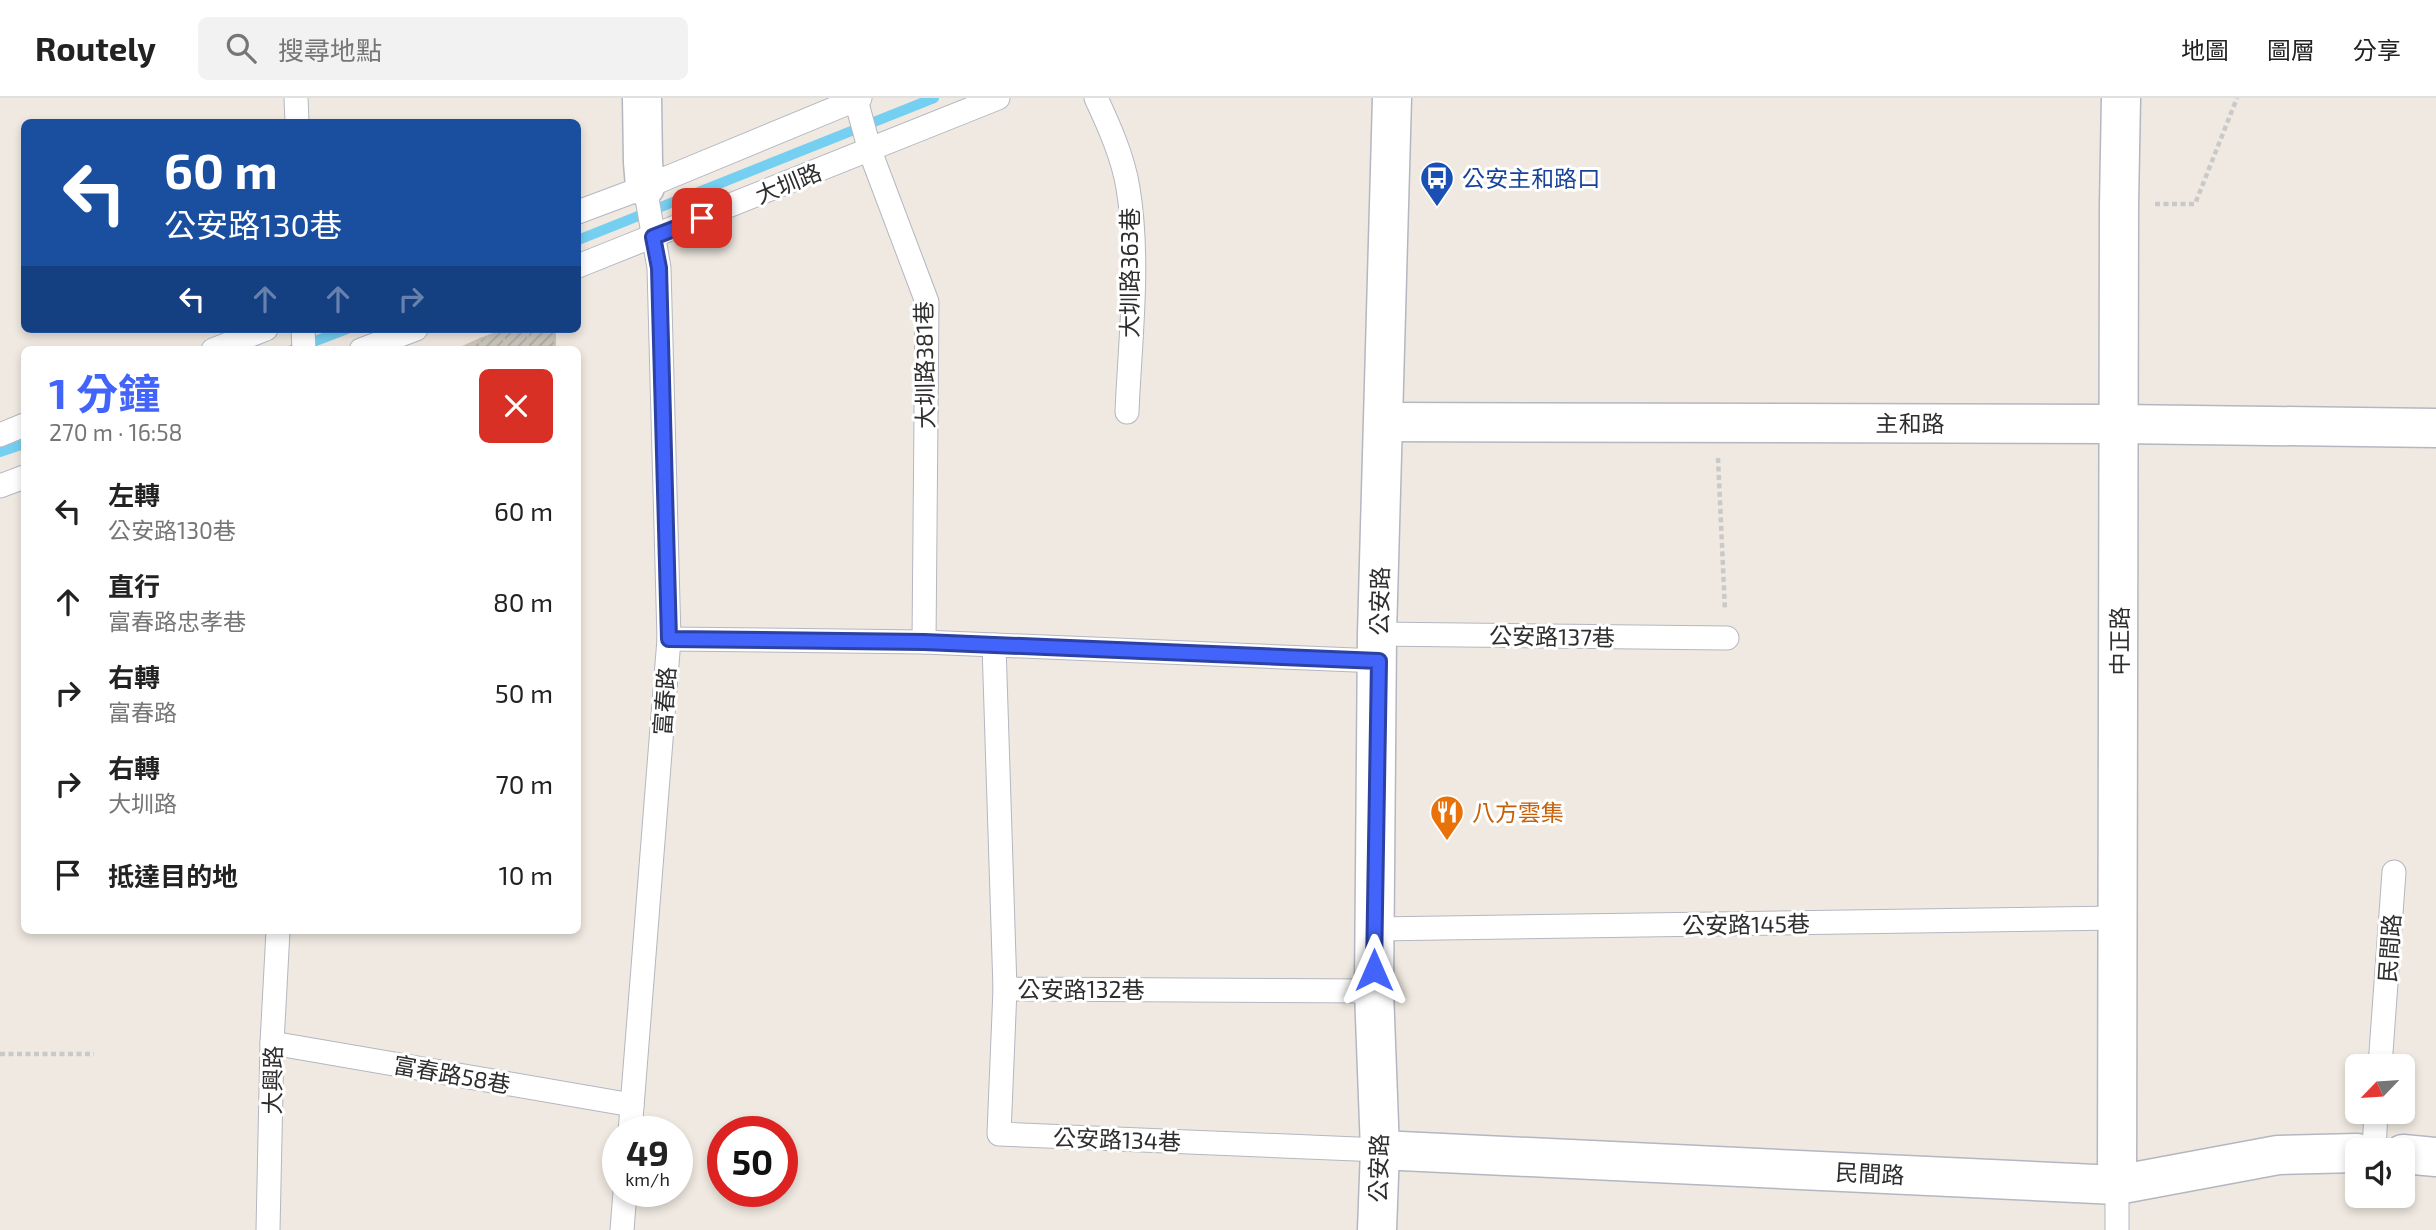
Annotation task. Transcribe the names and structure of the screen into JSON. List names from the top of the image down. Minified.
{"streets":{"street":["主和路","公安路","中正路","民間路"],"lane":["大圳路","大圳路363巷","大圳路381巷","公安路137巷","富春路","公安路145巷","公安路132巷","富春路58巷","大興路","公安路134巷"]},"crossings":[["大圳路","大圳路381巷"],["大圳路","富春路"],["大圳路381巷","公安路137巷"],["主和路","公安路"],["主和路","中正路"],["公安路","公安路137巷"],["公安路","公安路145巷"],["公安路","民間路"],["公安路","公安路132巷"],["公安路","公安路134巷"],["公安路137巷","富春路"],["公安路137巷","公安路132巷"],["中正路","公安路145巷"],["中正路","民間路"],["富春路","富春路58巷"],["民間路","公安路134巷"],["公安路132巷","公安路134巷"],["富春路58巷","大興路"]],"places":{"bus stop":["公安主和路口"],"restaurant":["八方雲集"]},"north":"bottom left","page":{"header":"Routely","search":"搜尋地點","nav":["地圖","圖層","分享"],"turn":["60 m","公安路130巷"],"heading":["1 分鐘","270 m · 16:58"],"list":[{"name":"左轉","note":"公安路130巷","value":"60 m"},{"name":"直行","note":"富春路忠孝巷","value":"80 m"},{"name":"右轉","note":"富春路","value":"50 m"},{"name":"右轉","note":"大圳路","value":"70 m"},{"name":"抵達目的地","value":"10 m"}],"speed":"49 km/h","limit":"50"}}
